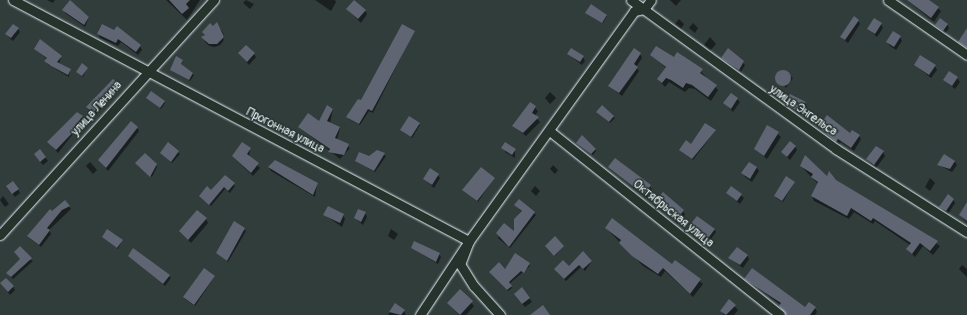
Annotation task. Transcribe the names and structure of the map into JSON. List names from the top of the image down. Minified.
{"streets":{"street":["улица Ленина","улица Энгельса","Прогонная улица","Октябрьская улица"]},"crossings":[["улица Ленина","Прогонная улица"]]}
